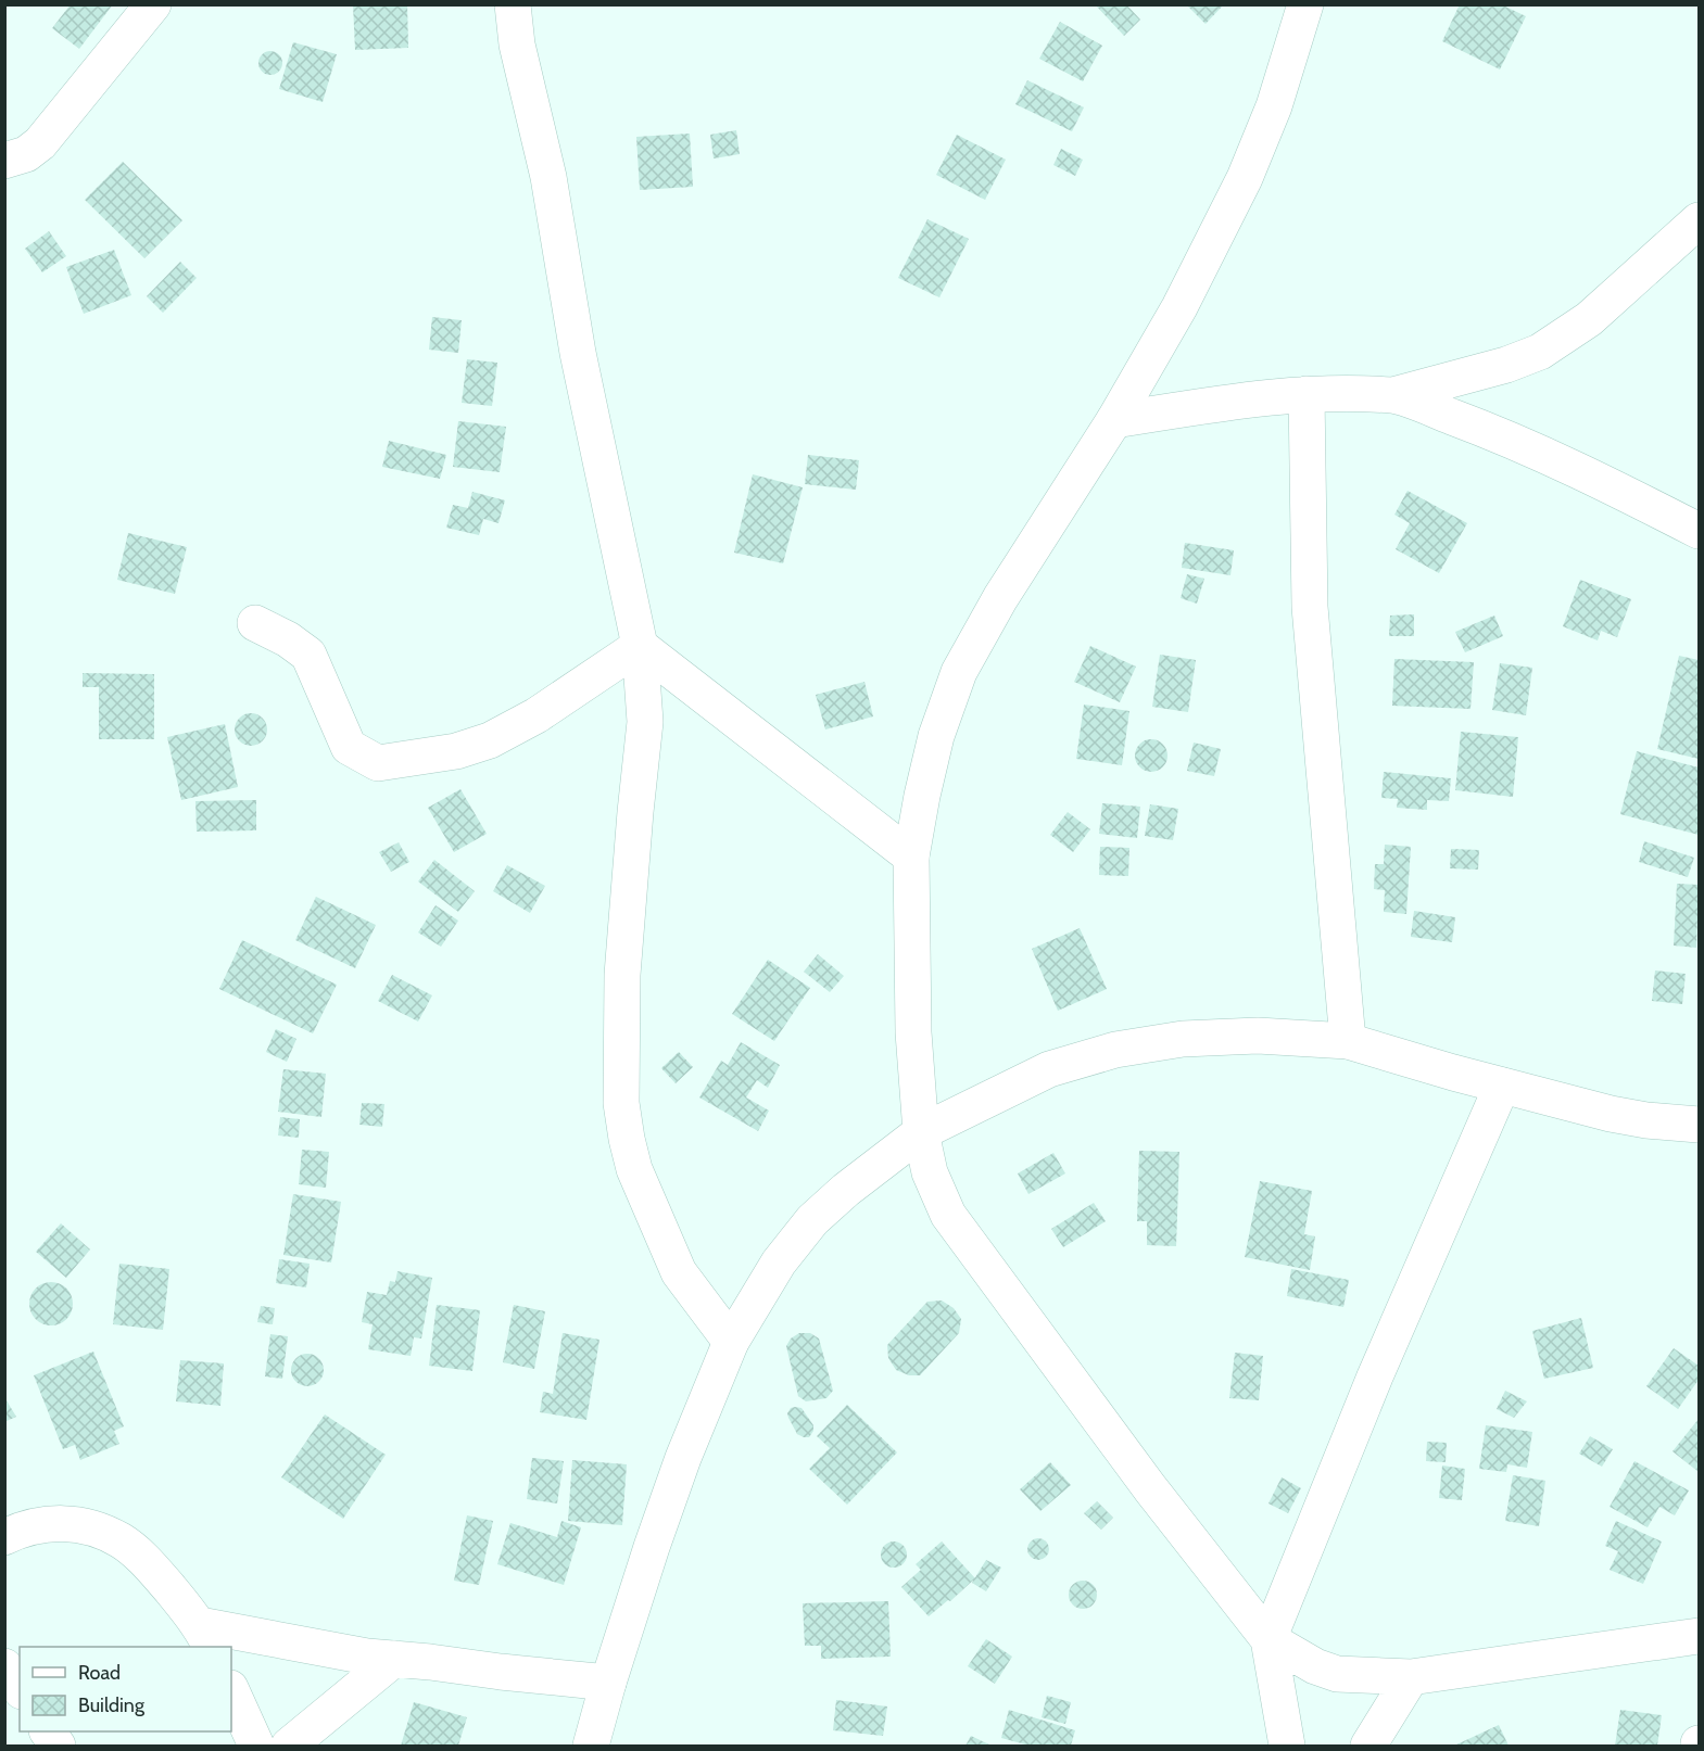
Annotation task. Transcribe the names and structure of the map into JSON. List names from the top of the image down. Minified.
{"legend":["Road","Building"]}
